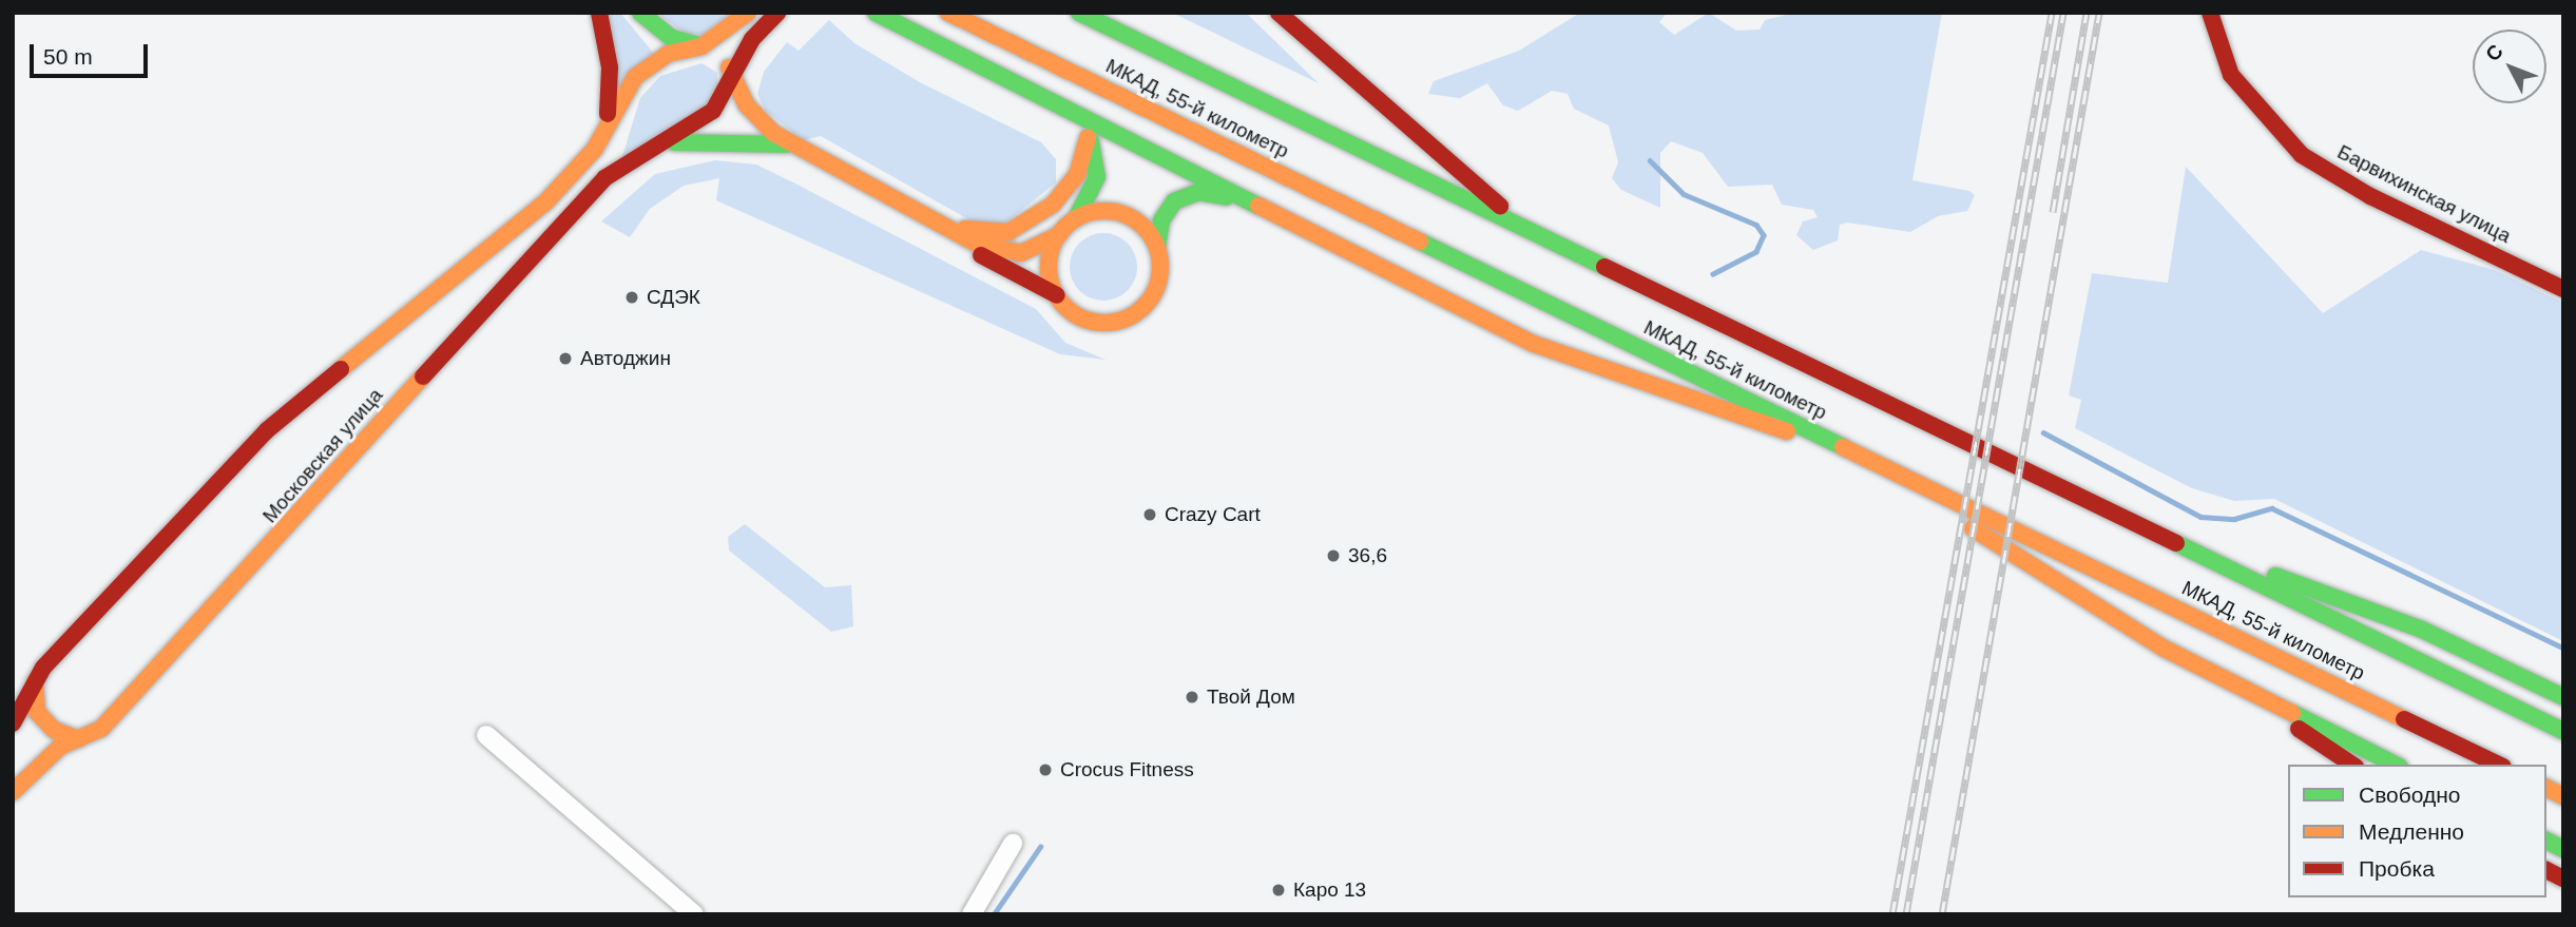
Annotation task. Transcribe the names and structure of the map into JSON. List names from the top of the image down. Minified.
{"streets":{"main road":["МКАД, 55-й километр","Барвихинская улица","Московская улица"]},"places":["СДЭК","Автоджин","Crazy Cart","36,6","Твой Дом","Crocus Fitness","Каро 13"],"legend":["Свободно","Медленно","Пробка"],"scale_bar":"50 m","north":"top left"}
